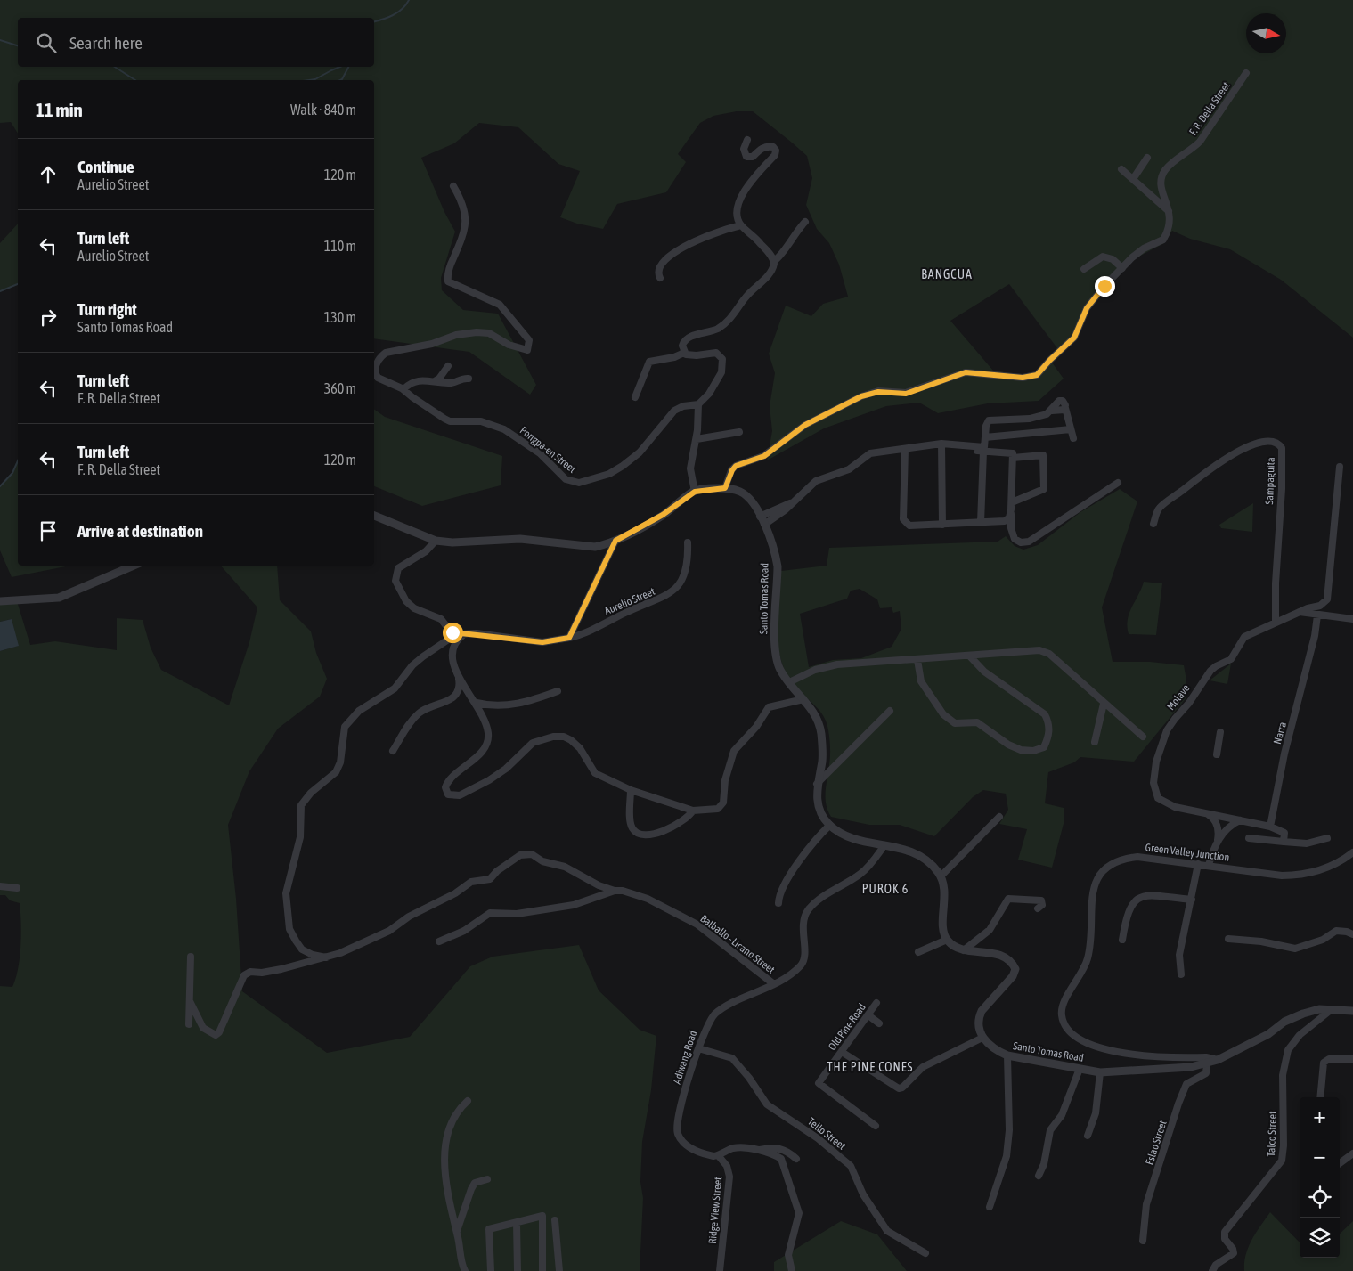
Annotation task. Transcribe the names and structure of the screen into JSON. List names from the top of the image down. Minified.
{"streets":{"street":["F. R. Della Street","Pongpa-en Street","Sampaguita","Santo Tomas Road","Aurelio Street","Molave","Narra","Green Valley Junction","Balballo - Licano Street","Old Pine Road","Adiwang Road","Tello Street","Talco Street","Eslao Street","Ridge View Street"]},"crossings":[["Sampaguita","Molave"],["Santo Tomas Road","Aurelio Street"],["Santo Tomas Road","Green Valley Junction"],["Santo Tomas Road","Adiwang Road"],["Santo Tomas Road","Talco Street"],["Santo Tomas Road","Eslao Street"],["Balballo - Licano Street","Adiwang Road"],["Adiwang Road","Tello Street"],["Adiwang Road","Ridge View Street"]],"districts":["BANGCUA","PUROK 6","THE PINE CONES"],"north":"right","page":{"search":"Search here","heading":["11 min","Walk · 840 m"],"list":[["Continue","Aurelio Street","120 m"],["Turn left","Aurelio Street","110 m"],["Turn right","Santo Tomas Road","130 m"],["Turn left","F. R. Della Street","360 m"],["Turn left","F. R. Della Street","120 m"],"Arrive at destination"],"map_buttons":["+","−"]}}
